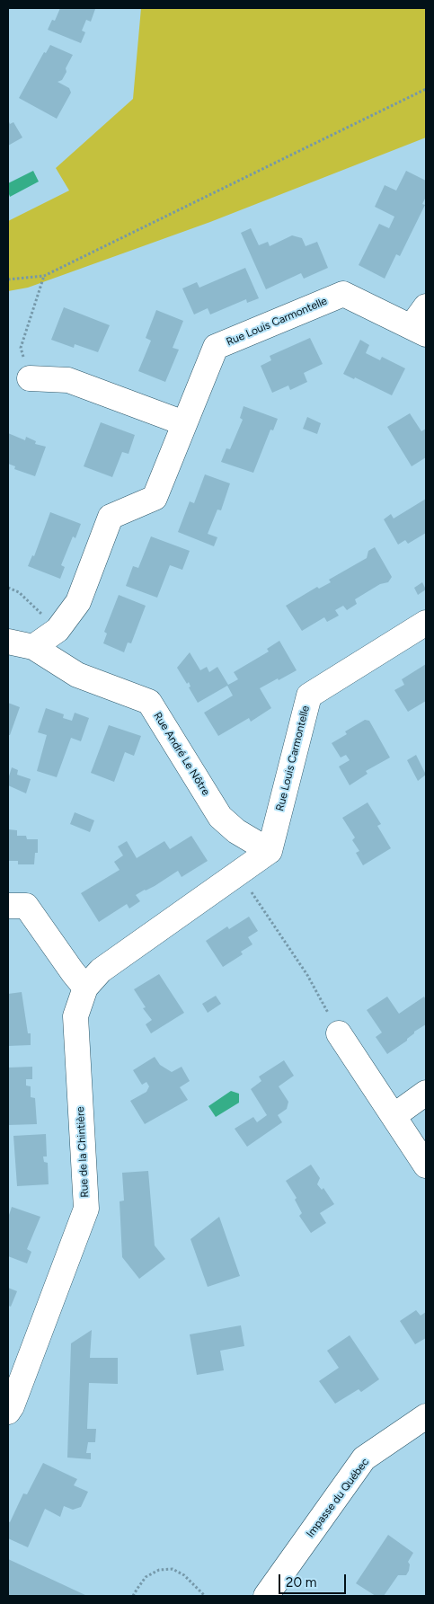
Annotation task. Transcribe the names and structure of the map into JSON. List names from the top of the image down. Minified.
{"streets":{"street":["Rue Louis Carmontelle","Rue André Le Nôtre","Rue de la Chintière","Impasse du Québec"]},"crossings":[["Rue Louis Carmontelle","Rue André Le Nôtre"],["Rue Louis Carmontelle","Rue de la Chintière"],["Rue André Le Nôtre","Rue de la Chintière"]],"scale_bar":"20 m"}
